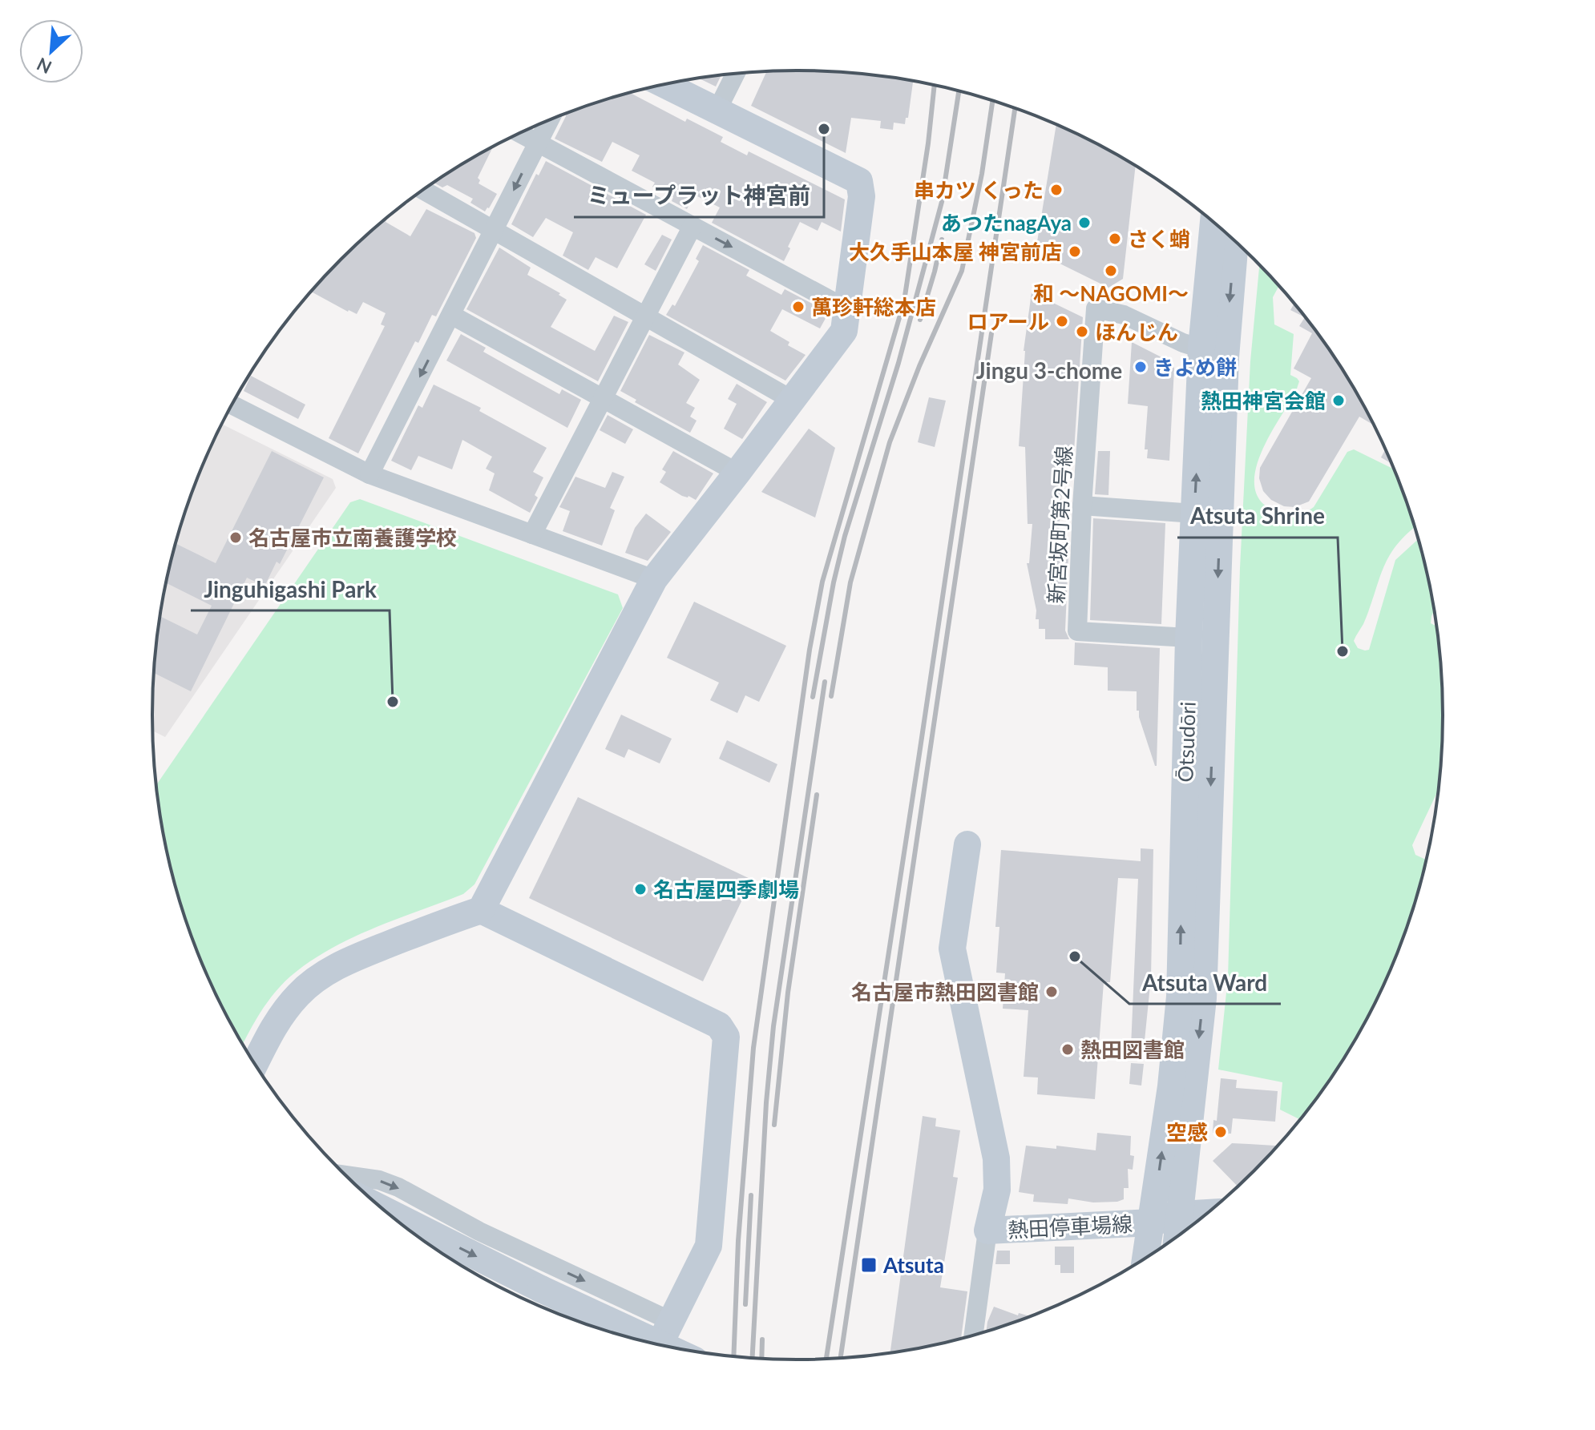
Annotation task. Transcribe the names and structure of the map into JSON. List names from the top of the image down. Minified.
{"streets":{"street":["新宮坂町第2号線","Ōtsudōri","熱田停車場線"]},"crossings":[["新宮坂町第2号線","Ōtsudōri"],["Ōtsudōri","熱田停車場線"]],"districts":["Jingu 3-chome"],"places":{"other":["ミュープラット神宮前","串カツ くった","あつたnagAya","さく蛸","大久手山本屋 神宮前店","和 ～NAGOMI～","萬珍軒総本店","ロアール","ほんじん","きよめ餅","熱田神宮会館","名古屋市立南養護学校","Atsuta Shrine","Jinguhigashi Park","名古屋四季劇場","Atsuta Ward","名古屋市熱田図書館","熱田図書館","空感"],"transit":["Atsuta"]},"north":"bottom left"}
